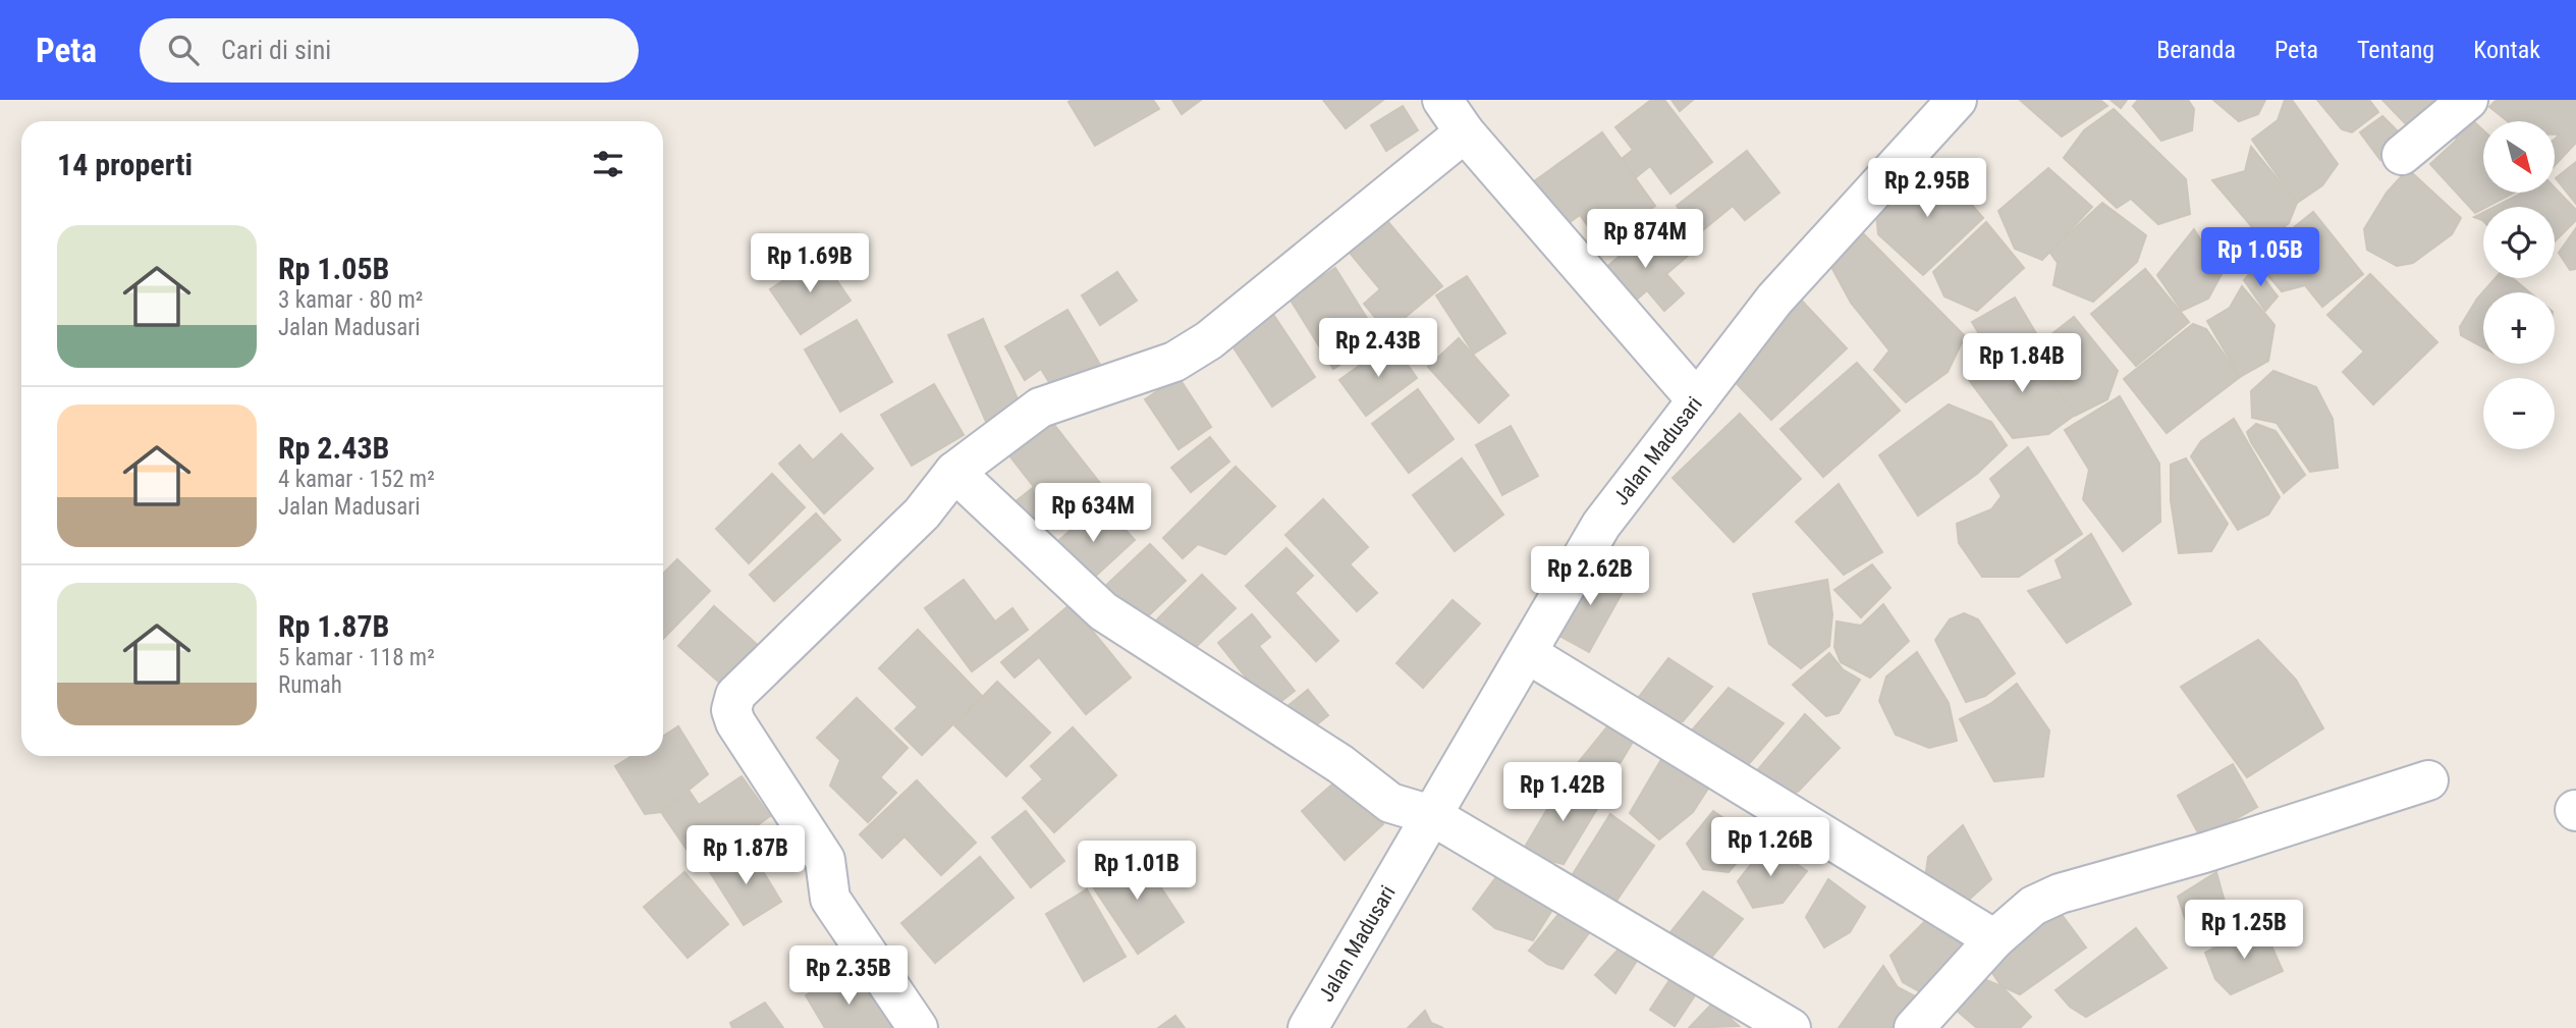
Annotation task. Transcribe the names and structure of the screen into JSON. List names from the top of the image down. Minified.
{"streets":{"street":["Jalan Madusari"]},"north":"bottom right","page":{"header":"Peta","search":"Cari di sini","nav":["Beranda","Peta","Tentang","Kontak"],"map_buttons":["+","−"],"heading":"14 properti","price":["Rp 2.95B","Rp 874M","Rp 1.05B","Rp 1.69B","Rp 2.43B","Rp 1.84B","Rp 634M","Rp 2.62B","Rp 1.42B","Rp 1.26B","Rp 1.87B","Rp 1.01B","Rp 1.25B","Rp 2.35B"],"list":[{"name":"Rp 1.05B","note":"3 kamar · 80 m² · Jalan Madusari"},{"name":"Rp 2.43B","note":"4 kamar · 152 m² · Jalan Madusari"},{"name":"Rp 1.87B","note":"5 kamar · 118 m² · Rumah"}]}}
